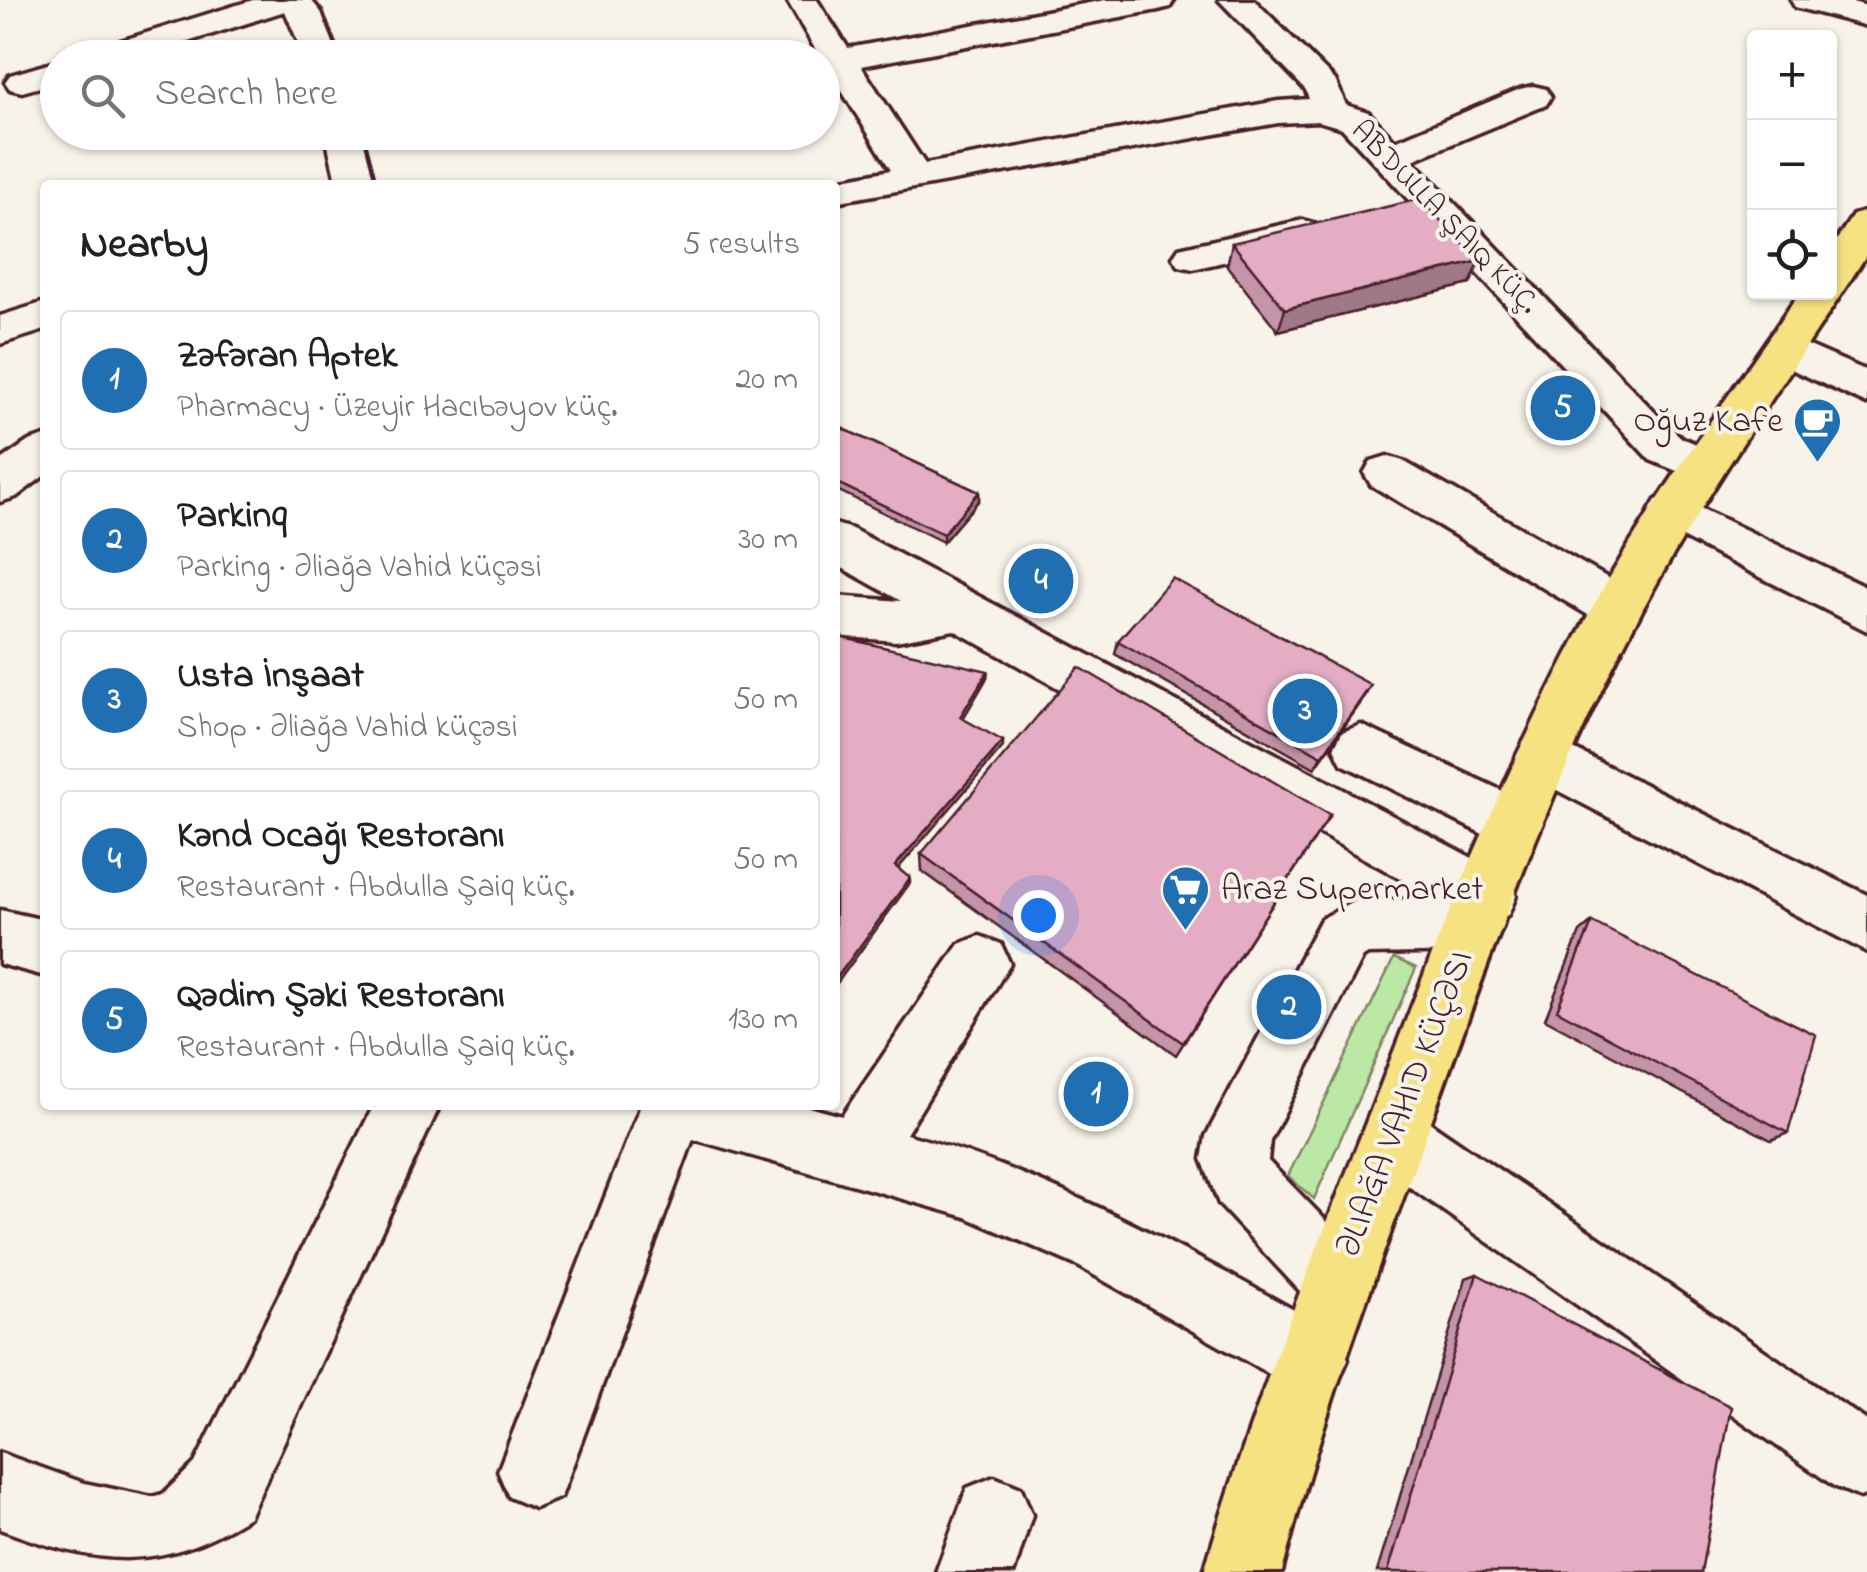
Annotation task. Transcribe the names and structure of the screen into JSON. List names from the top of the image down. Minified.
{"streets":{"main road":["ƏLIAĞA VAHID KÜÇƏSI"],"street":["ABDULLA ŞAIQ KÜÇ."]},"crossings":[["ABDULLA ŞAIQ KÜÇ.","ƏLIAĞA VAHID KÜÇƏSI"]],"places":{"cafe":["Oğuz Kafe"],"supermarket":["Araz Supermarket"]},"page":{"map_buttons":["+","−"],"search":"Search here","heading":["Nearby","5 results"],"list":[{"mark":"1","name":"Zəfəran Aptek","note":"Pharmacy · Üzeyir Hacıbəyov küç.","value":"20 m"},{"mark":"2","name":"Parkinq","note":"Parking · Əliağa Vahid küçəsi","value":"30 m"},{"mark":"3","name":"Usta İnşaat","note":"Shop · Əliağa Vahid küçəsi","value":"50 m"},{"mark":"4","name":"Kənd Ocağı Restoranı","note":"Restaurant · Abdulla Şaiq küç.","value":"50 m"},{"mark":"5","name":"Qədim Şəki Restoranı","note":"Restaurant · Abdulla Şaiq küç.","value":"130 m"}],"pins":["5","4","3","2","1"]}}
